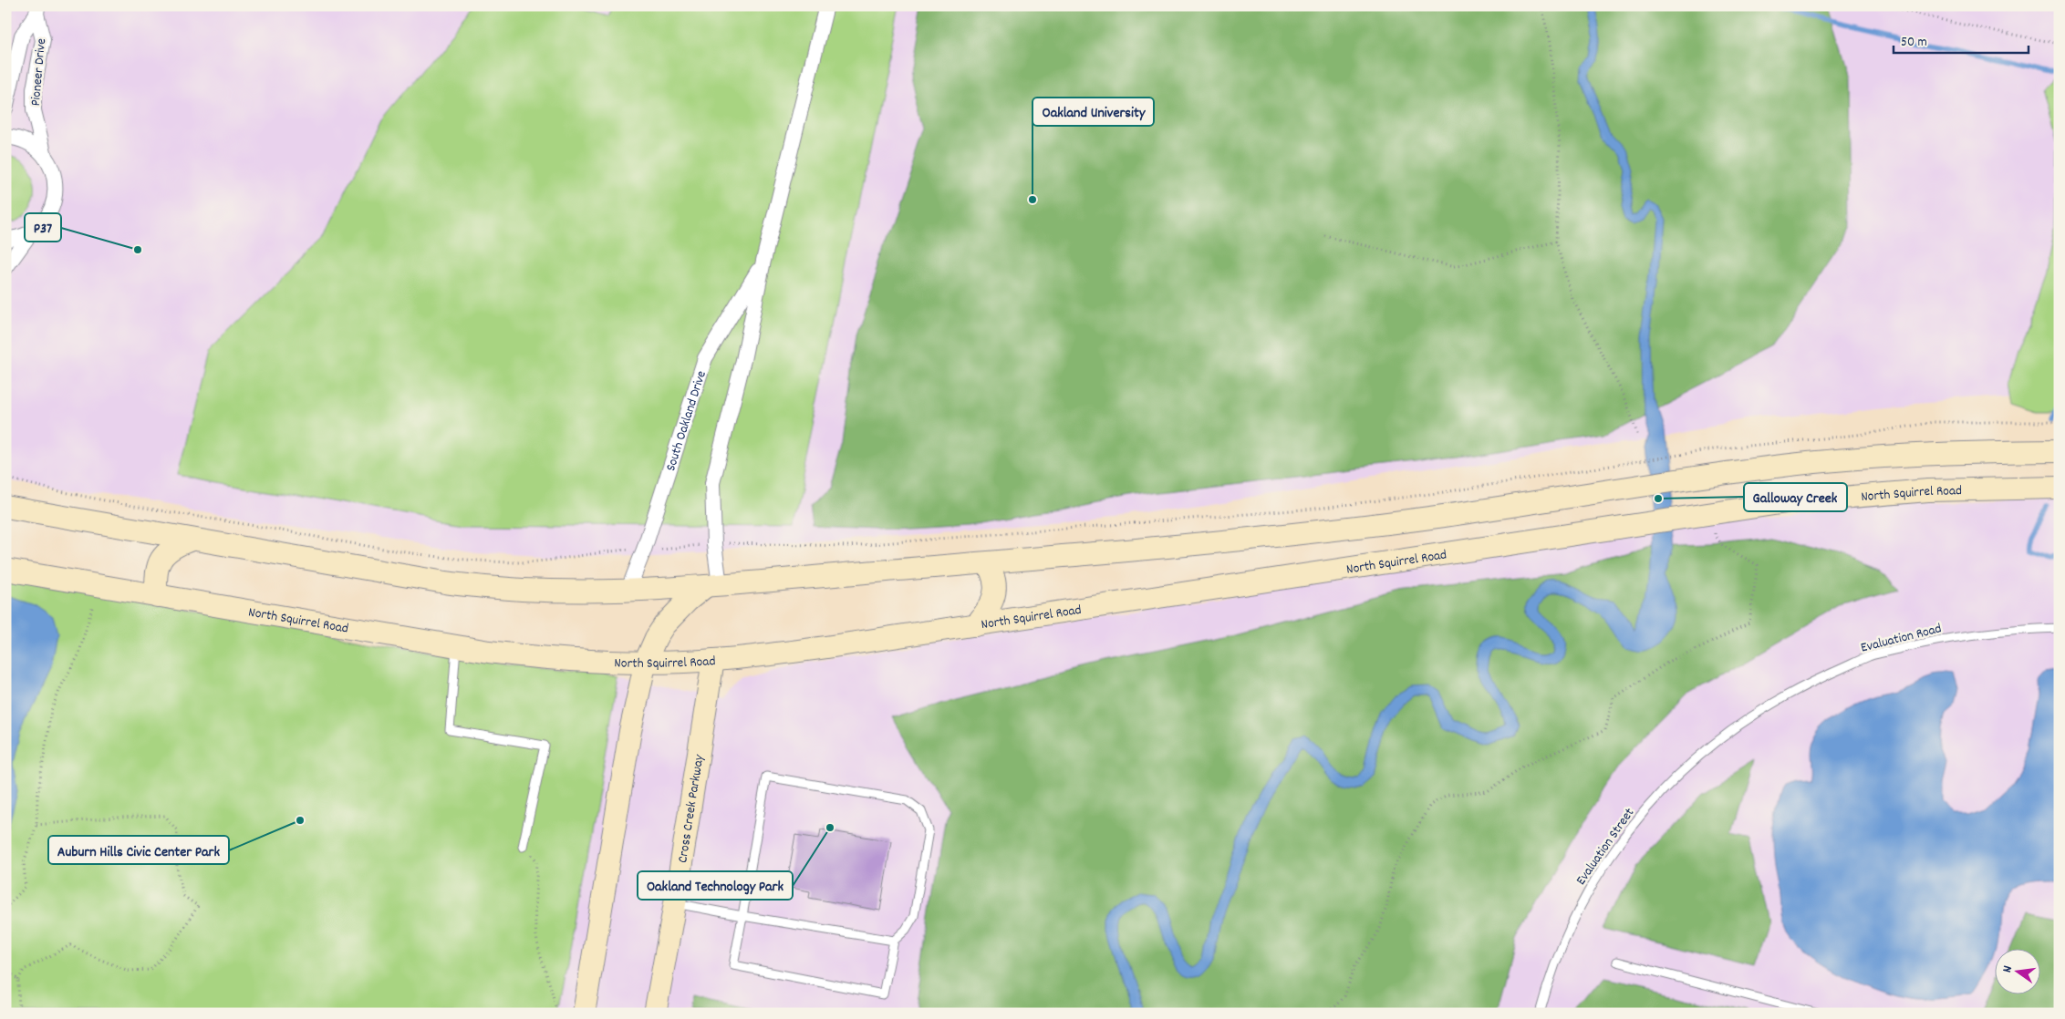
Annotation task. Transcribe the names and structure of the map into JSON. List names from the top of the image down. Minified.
{"streets":{"main road":["North Squirrel Road","Cross Creek Parkway"],"street":["Pioneer Drive","South Oakland Drive"],"lane":["Evaluation Road","Evaluation Street"]},"crossings":[["North Squirrel Road","Cross Creek Parkway"],["Evaluation Road","Evaluation Street"]],"places":["Oakland University","P37","Galloway Creek","Auburn Hills Civic Center Park","Oakland Technology Park"],"scale_bar":"50 m","north":"left"}
